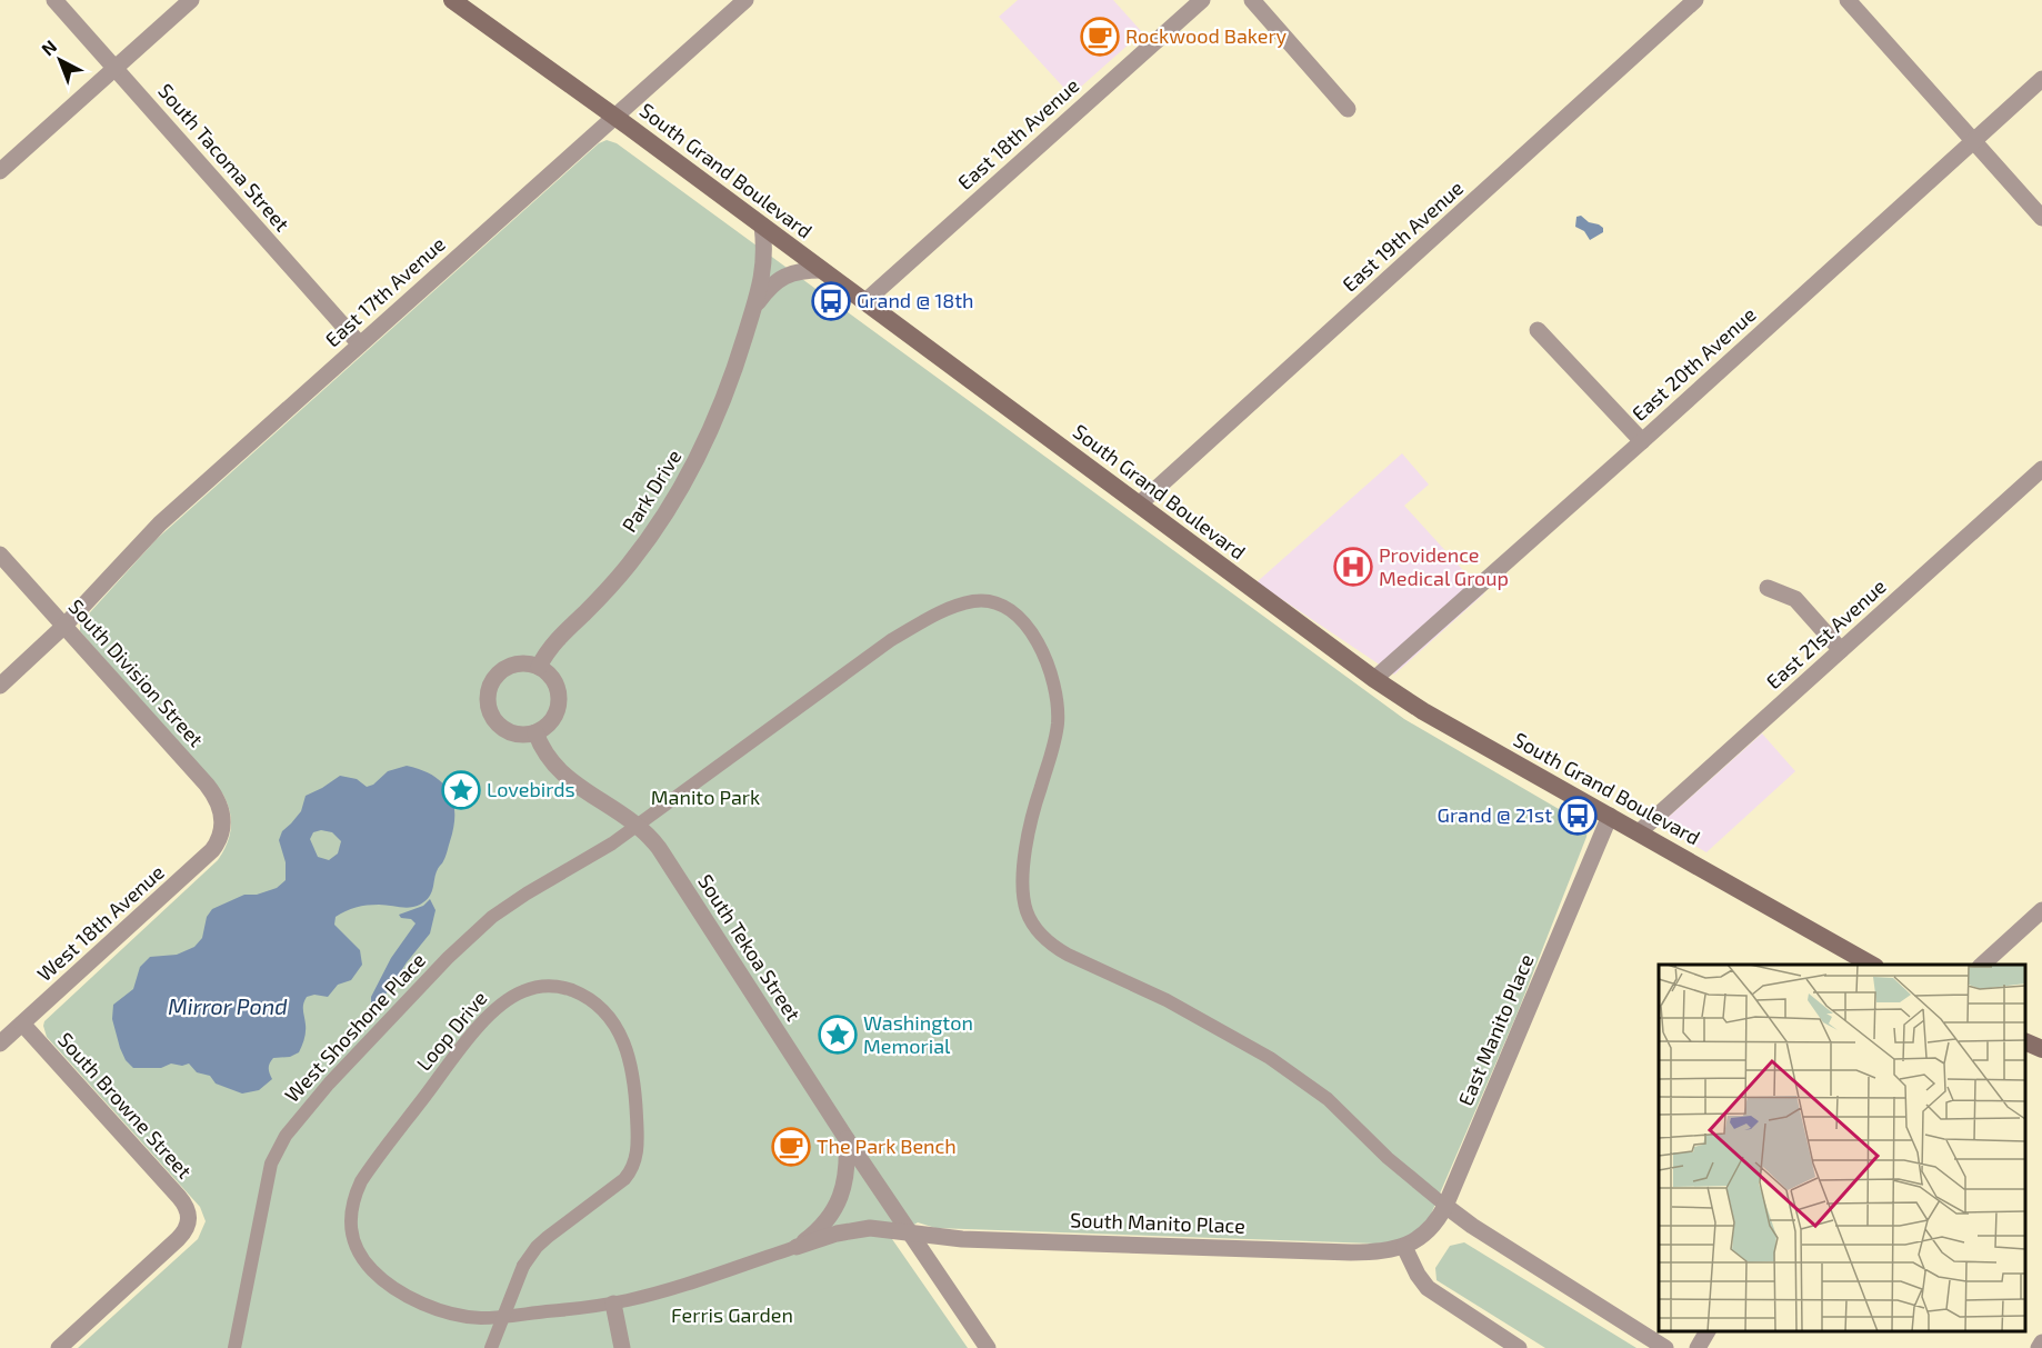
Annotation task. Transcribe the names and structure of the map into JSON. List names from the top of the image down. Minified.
{"streets":{"main road":["South Grand Boulevard"],"street":["East 18th Avenue","South Tacoma Street","East 19th Avenue","East 17th Avenue","East 20th Avenue","Park Drive","East 21st Avenue","South Division Street","West 18th Avenue","South Tekoa Street","West Shoshone Place","East Manito Place","Loop Drive","South Browne Street","South Manito Place"]},"crossings":[["East 18th Avenue","South Grand Boulevard"],["South Tacoma Street","East 17th Avenue"],["South Grand Boulevard","East 19th Avenue"],["South Grand Boulevard","East 17th Avenue"],["South Grand Boulevard","East 20th Avenue"],["South Grand Boulevard","Park Drive"],["South Grand Boulevard","East 21st Avenue"],["South Grand Boulevard","East Manito Place"],["East 17th Avenue","South Division Street"],["Park Drive","South Tekoa Street"],["South Division Street","West 18th Avenue"],["West 18th Avenue","South Browne Street"],["South Tekoa Street","West Shoshone Place"],["South Tekoa Street","Loop Drive"],["South Tekoa Street","South Manito Place"],["West Shoshone Place","East Manito Place"],["East Manito Place","South Manito Place"],["Loop Drive","South Manito Place"]],"water":["Mirror Pond"],"parks":["Manito Park","Ferris Garden"],"places":{"cafe":["Rockwood Bakery","The Park Bench"],"bus stop":["Grand @ 18th","Grand @ 21st"],"hospital":["Providence Medical Group"],"place":["Lovebirds","Washington Memorial"]},"north":"top left"}
